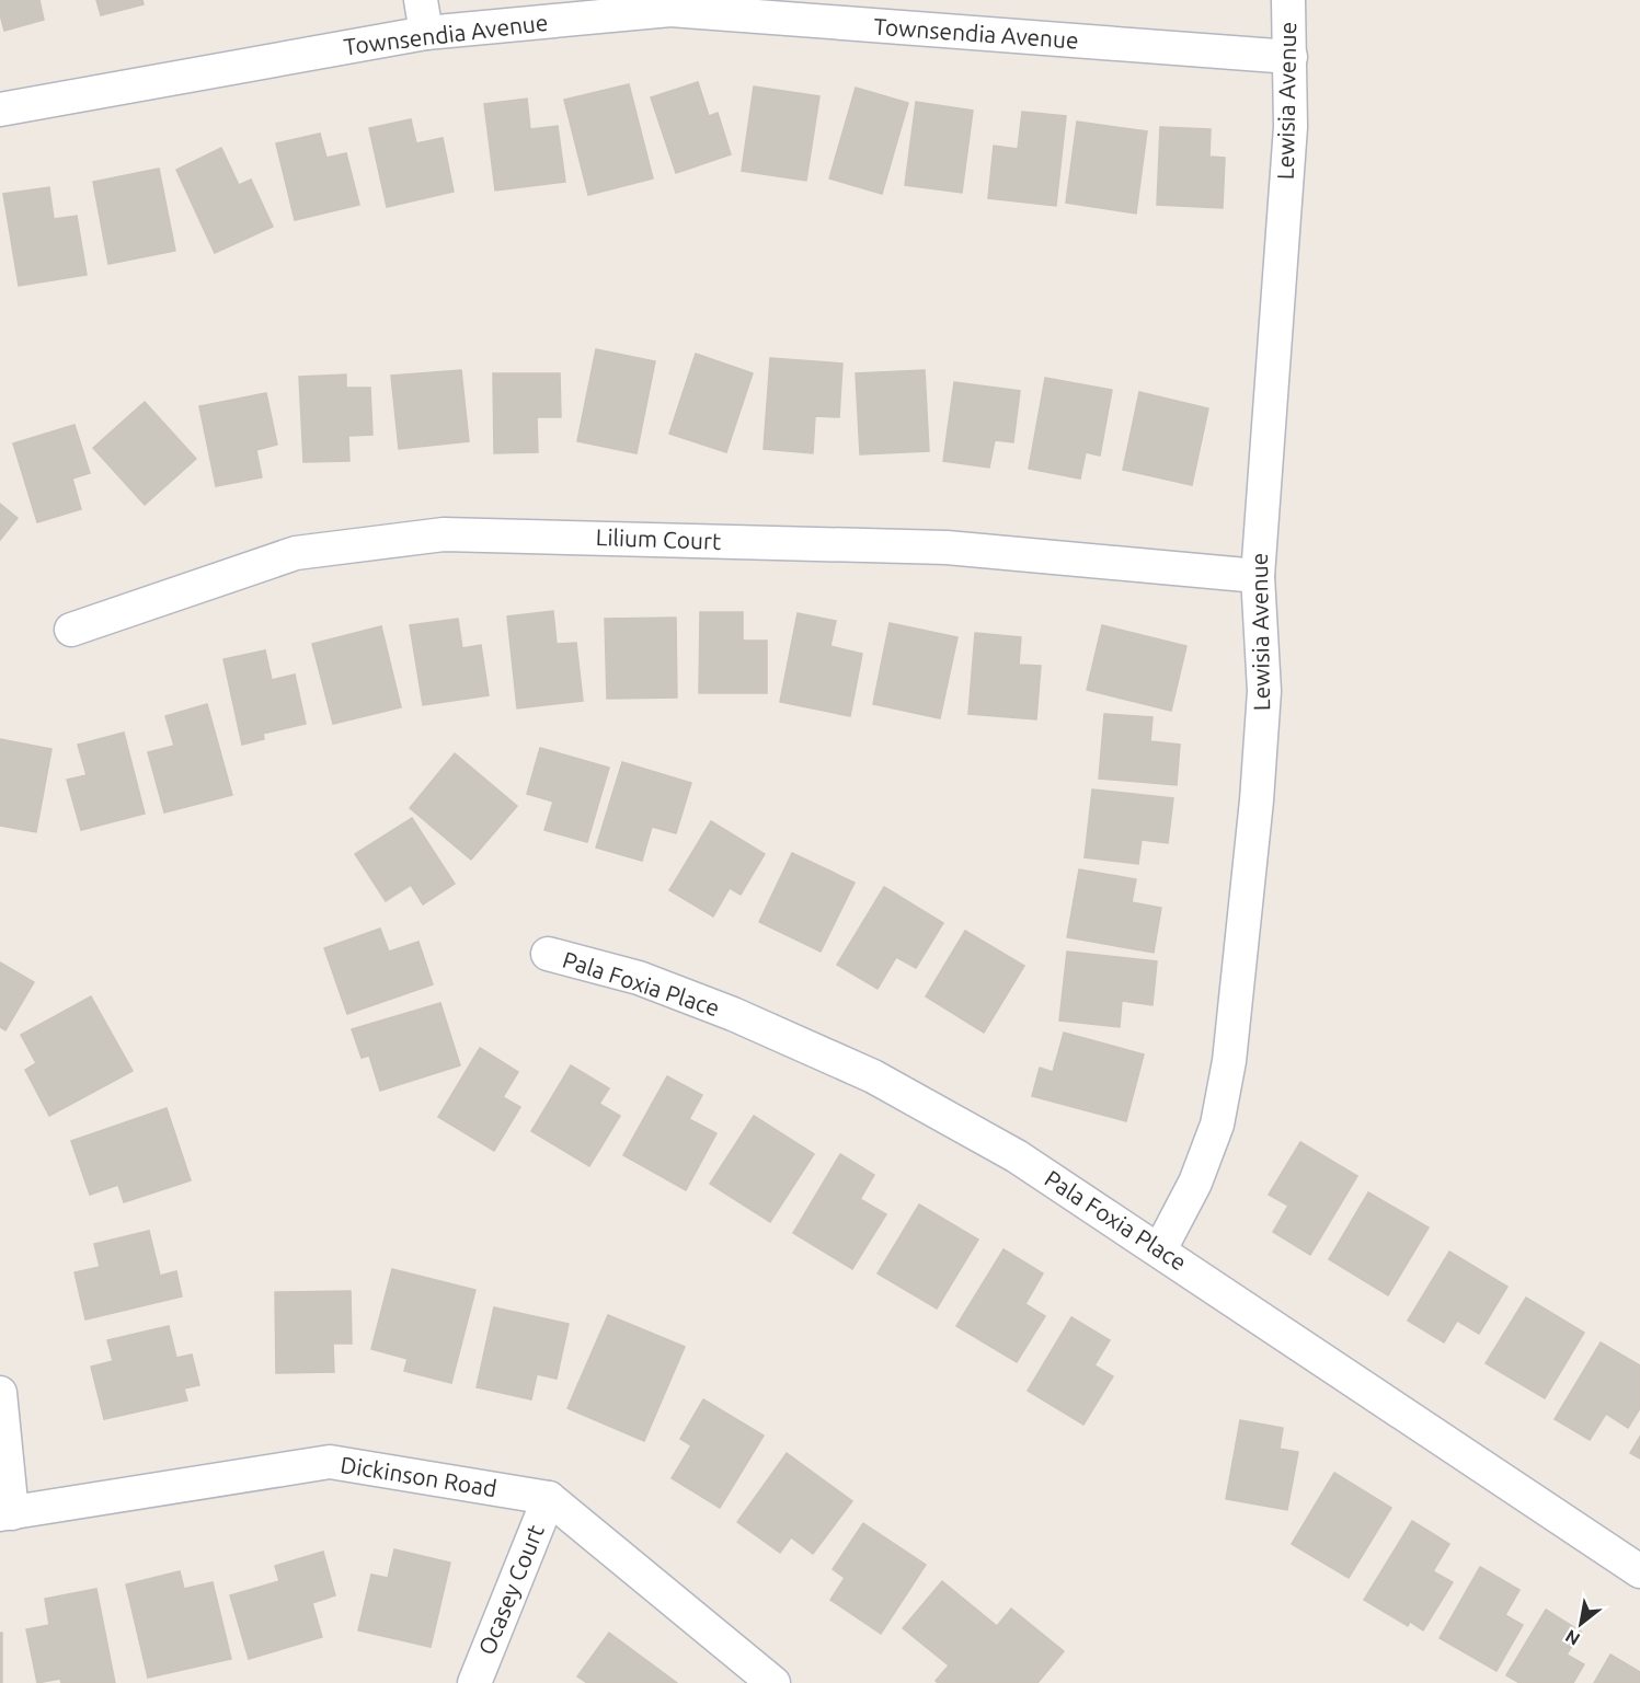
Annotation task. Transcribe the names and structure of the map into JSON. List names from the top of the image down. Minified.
{"streets":{"street":["Townsendia Avenue","Lewisia Avenue","Lilium Court","Pala Foxia Place","Dickinson Road","Ocasey Court"]},"crossings":[["Townsendia Avenue","Lewisia Avenue"],["Lewisia Avenue","Lilium Court"],["Lewisia Avenue","Pala Foxia Place"],["Dickinson Road","Ocasey Court"]],"north":"bottom left"}
